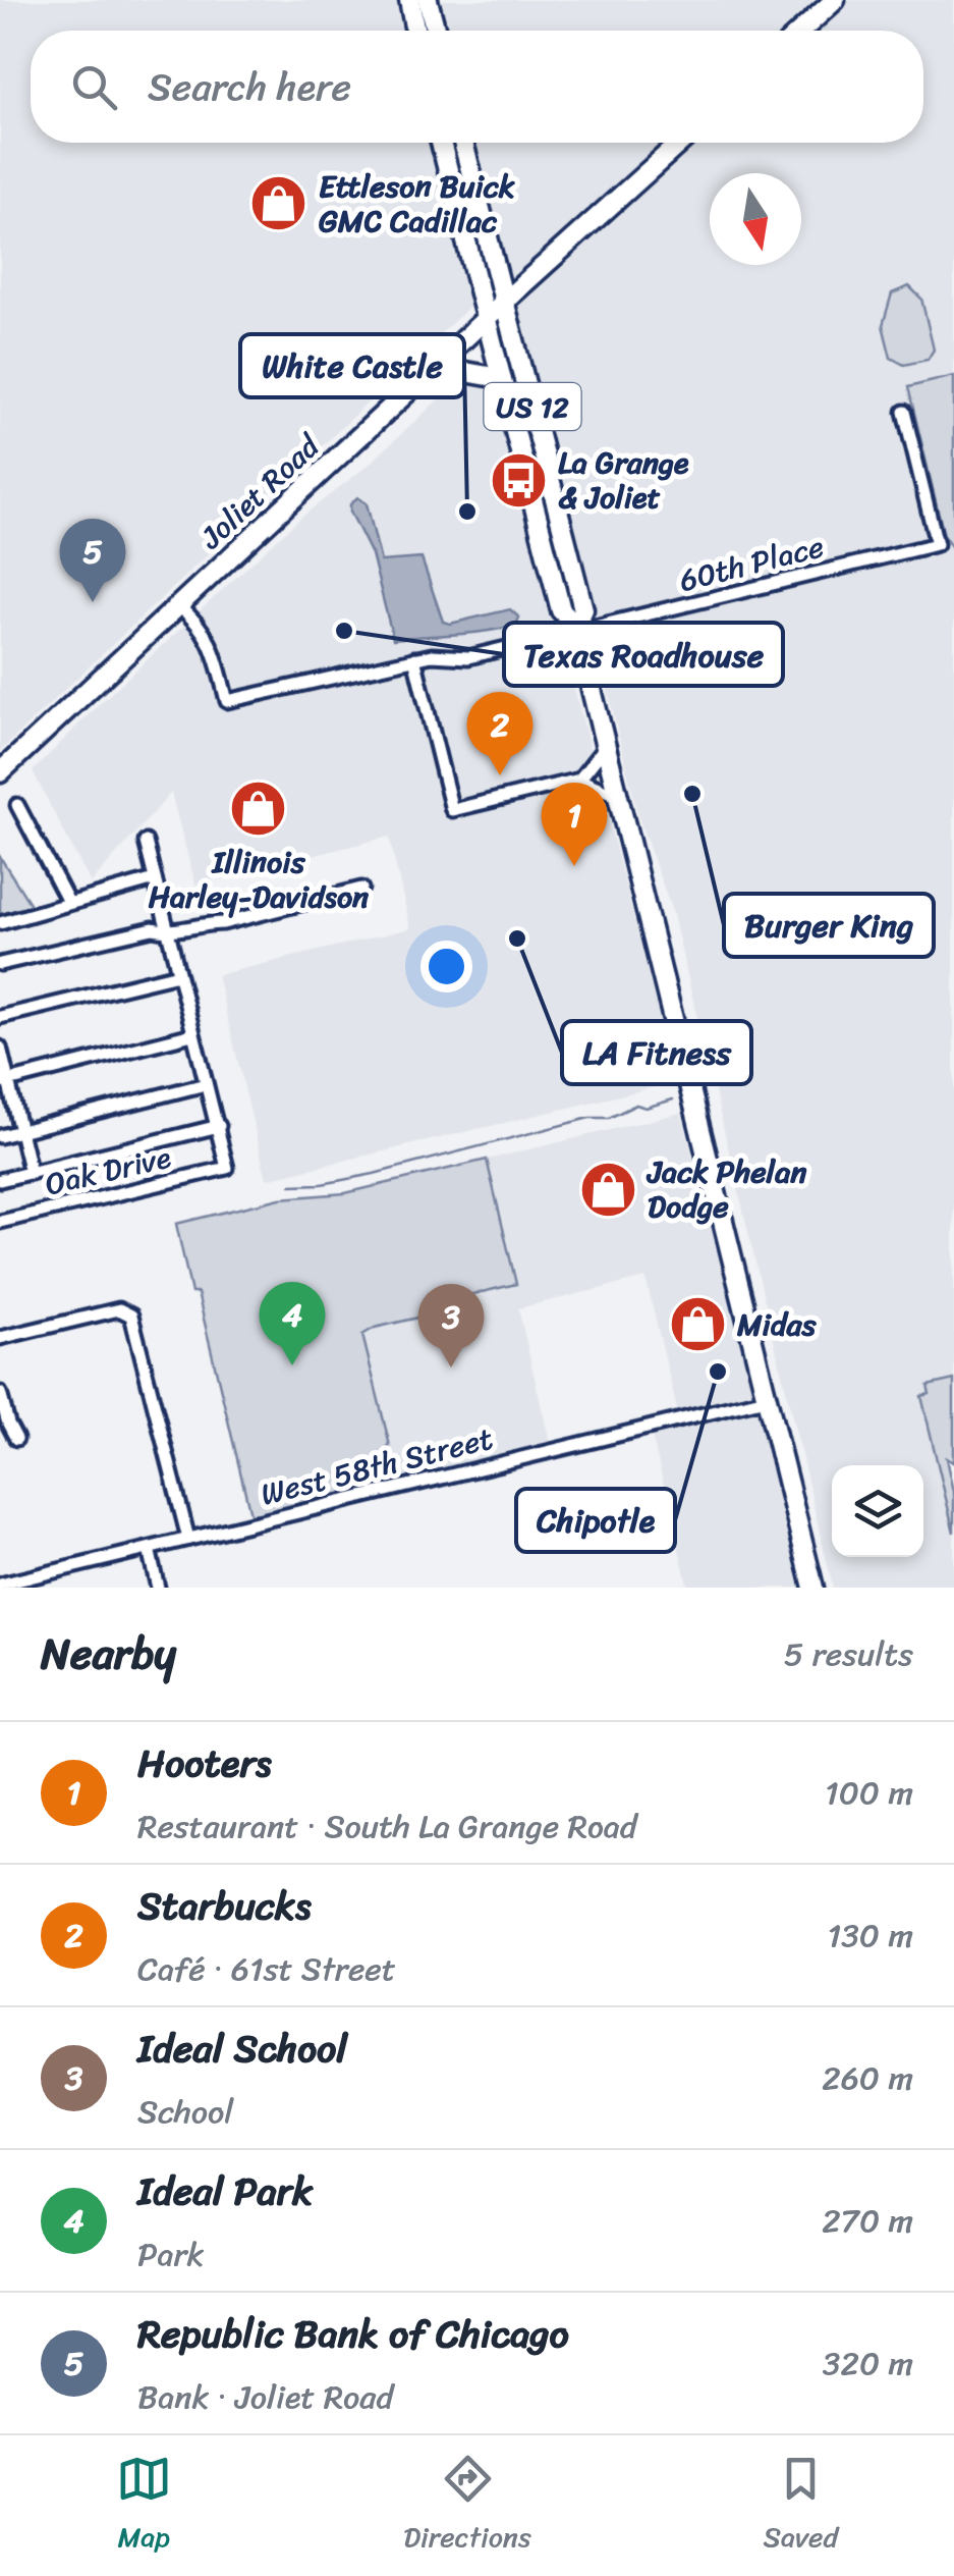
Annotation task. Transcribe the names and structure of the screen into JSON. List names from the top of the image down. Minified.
{"streets":{"main road":["US 12","Joliet Road"],"street":["60th Place","Oak Drive","West 58th Street"]},"crossings":[["US 12","Joliet Road"],["US 12","60th Place"],["US 12","West 58th Street"],["Joliet Road","60th Place"]],"places":{"shop":["Ettleson Buick GMC Cadillac","Illinois Harley-Davidson","Jack Phelan Dodge","Midas"],"bus stop":["La Grange & Joliet"],"other":["White Castle","Texas Roadhouse","Burger King","LA Fitness","Chipotle"]},"north":"bottom","page":{"search":"Search here","pins":["5","2","1","4","3"],"heading":["Nearby","5 results"],"list":[{"mark":"1","name":"Hooters","note":"Restaurant · South La Grange Road","value":"100 m"},{"mark":"2","name":"Starbucks","note":"Café · 61st Street","value":"130 m"},{"mark":"3","name":"Ideal School","note":"School","value":"260 m"},{"mark":"4","name":"Ideal Park","note":"Park","value":"270 m"},{"mark":"5","name":"Republic Bank of Chicago","note":"Bank · Joliet Road","value":"320 m"}],"nav":["Map","Directions","Saved"]}}
